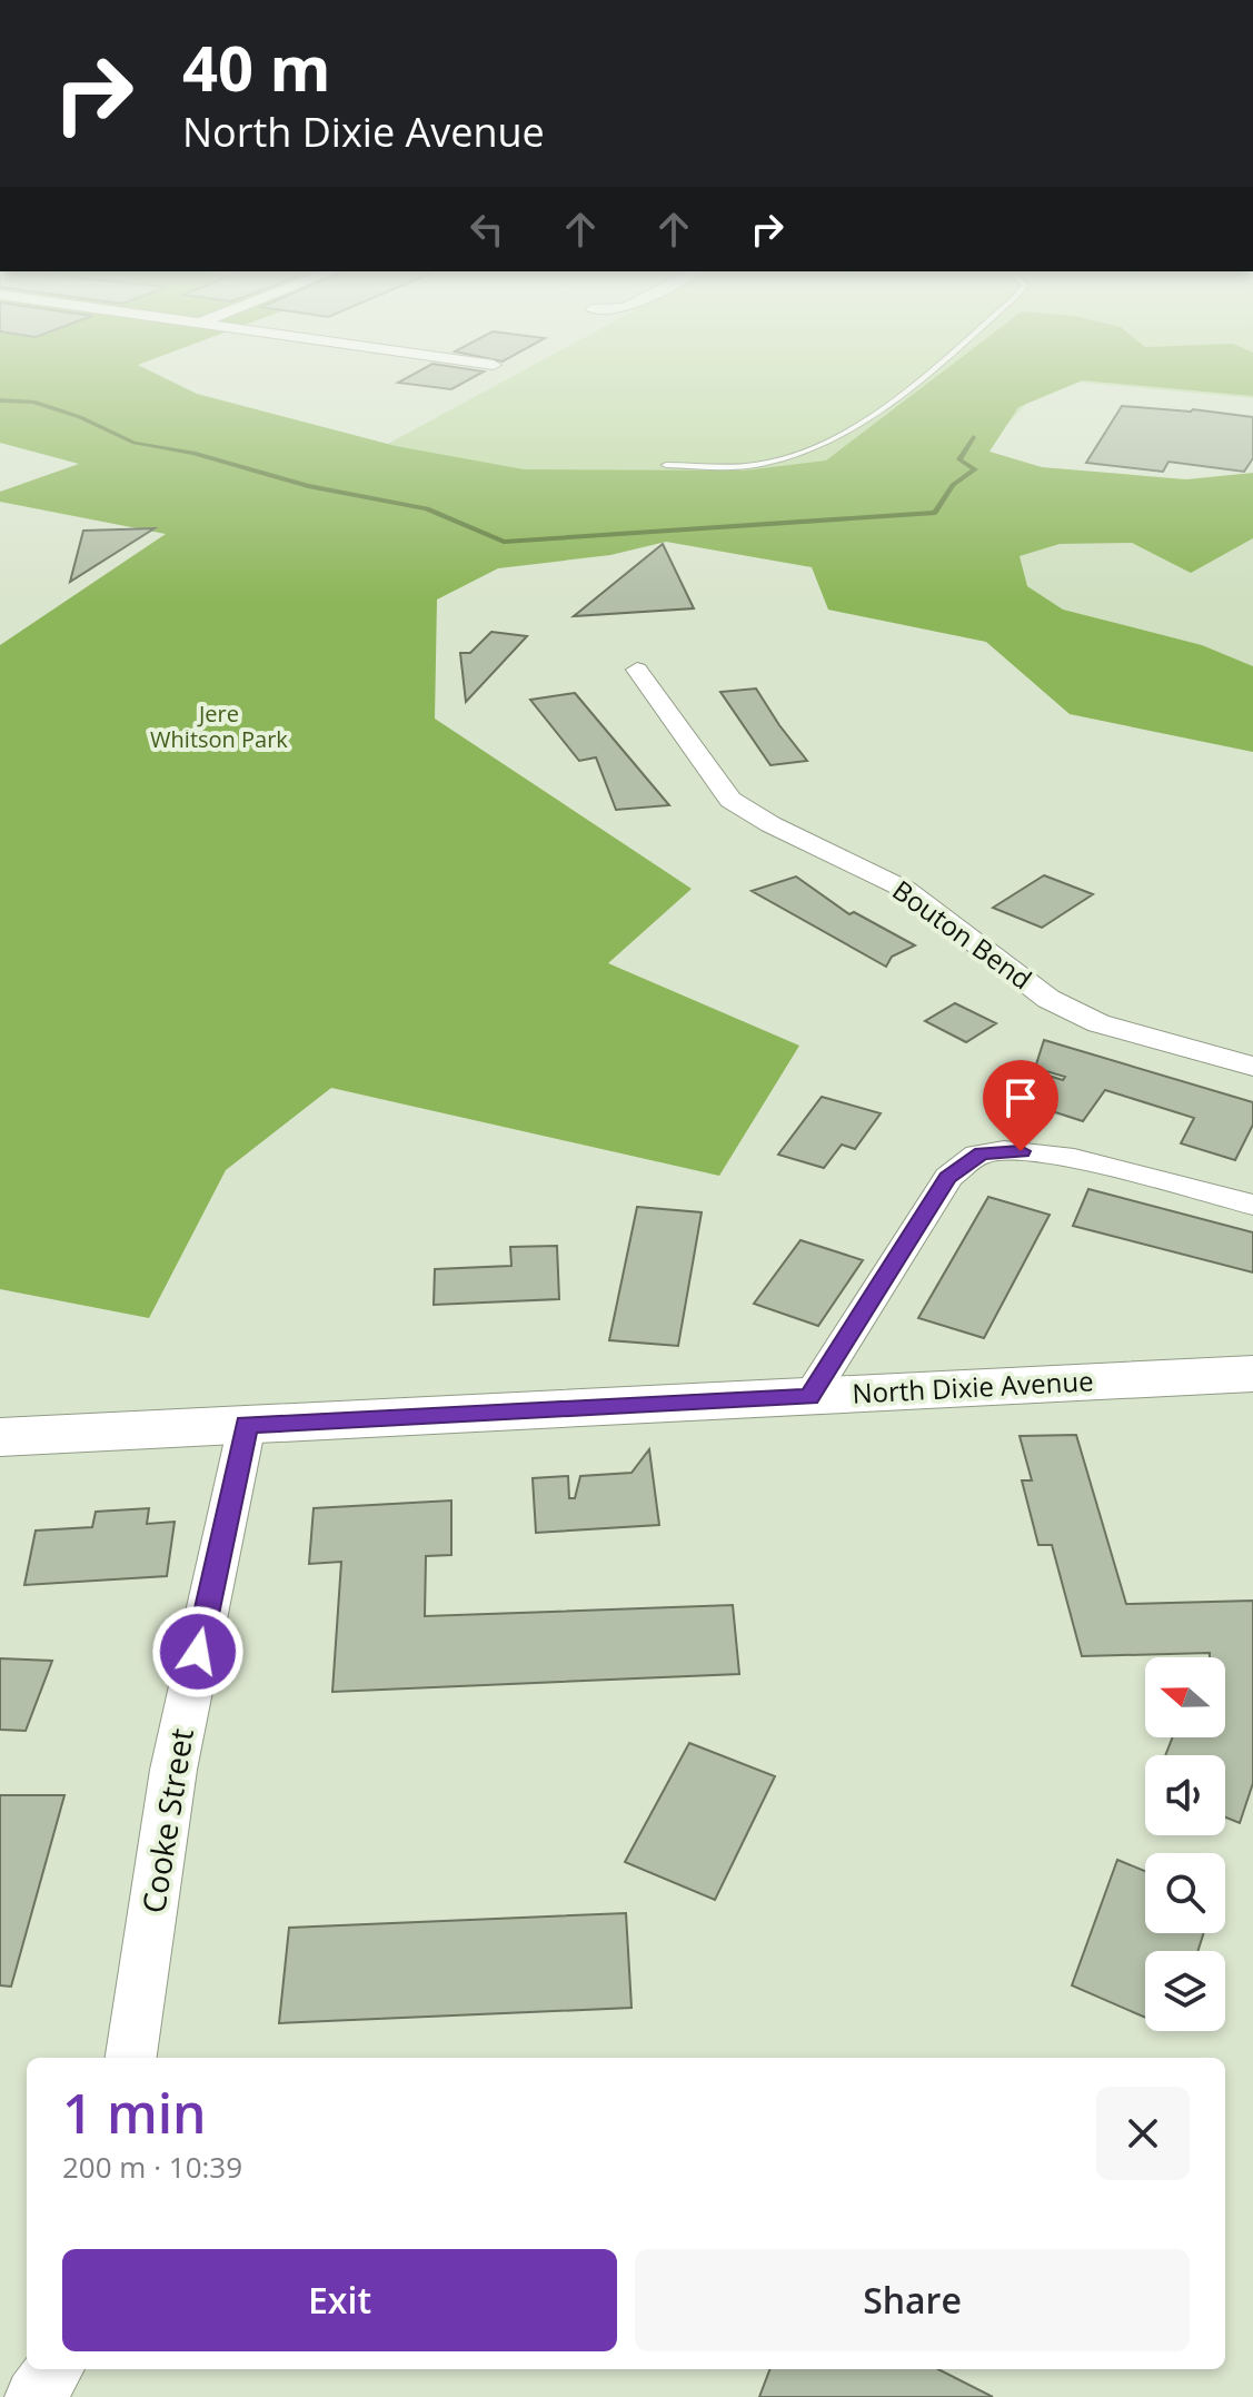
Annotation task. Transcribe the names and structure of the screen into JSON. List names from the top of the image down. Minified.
{"streets":{"street":["Bouton Bend","North Dixie Avenue","Cooke Street"]},"crossings":[["North Dixie Avenue","Cooke Street"]],"parks":["Jere Whitson Park"],"north":"left","page":{"turn":["40 m","North Dixie Avenue"],"heading":["1 min","200 m · 10:39"],"buttons":["Exit","Share"]}}
